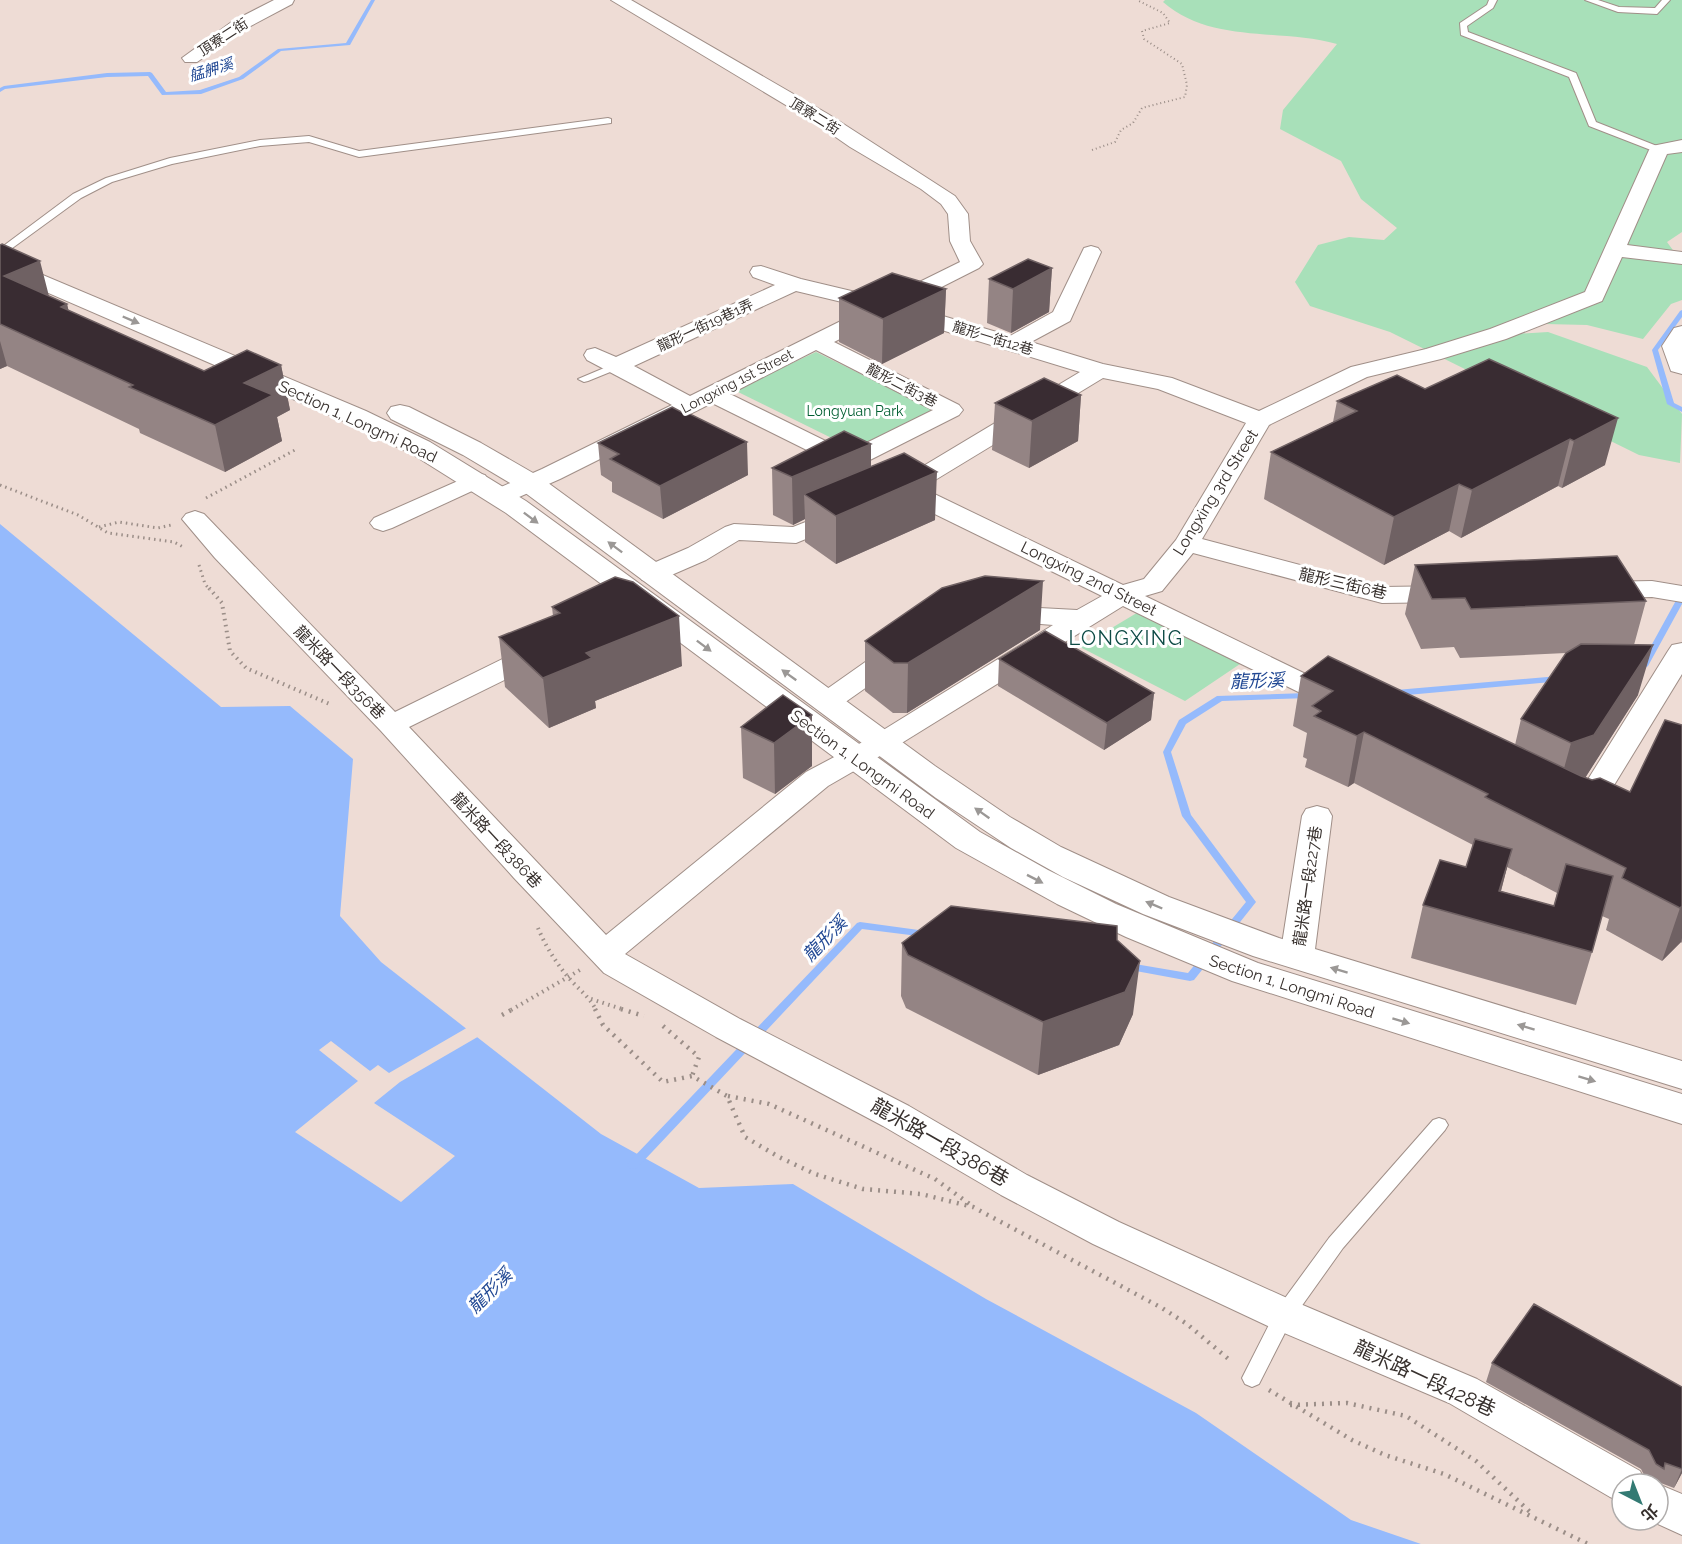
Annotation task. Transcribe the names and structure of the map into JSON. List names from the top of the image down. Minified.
{"streets":{"main road":["Section 1, Longmi Road"],"street":["頂寮二街","龍形一街19巷1弄","龍形一街12巷","Longxing 1st Street","龍形二街3巷","Longxing 3rd Street","Longxing 2nd Street","龍形三街6巷","龍米路一段356巷","龍米路一段386巷","龍米路一段227巷","龍米路一段428巷"]},"crossings":[["頂寮二街","Longxing 1st Street"],["龍形一街19巷1弄","龍形一街12巷"],["龍形一街19巷1弄","Longxing 2nd Street"],["龍形一街12巷","Longxing 1st Street"],["龍形一街12巷","Longxing 3rd Street"],["Longxing 1st Street","龍形二街3巷"],["Longxing 1st Street","Section 1, Longmi Road"],["Longxing 1st Street","Longxing 2nd Street"],["龍形二街3巷","Longxing 2nd Street"],["Section 1, Longmi Road","Longxing 3rd Street"],["Section 1, Longmi Road","龍米路一段227巷"],["Longxing 3rd Street","Longxing 2nd Street"],["Longxing 3rd Street","龍形三街6巷"],["龍米路一段356巷","龍米路一段386巷"],["龍米路一段386巷","龍米路一段428巷"]],"districts":["LONGXING"],"water":["艋舺溪","龍形溪"],"parks":["Longyuan Park"],"north":"bottom right"}
